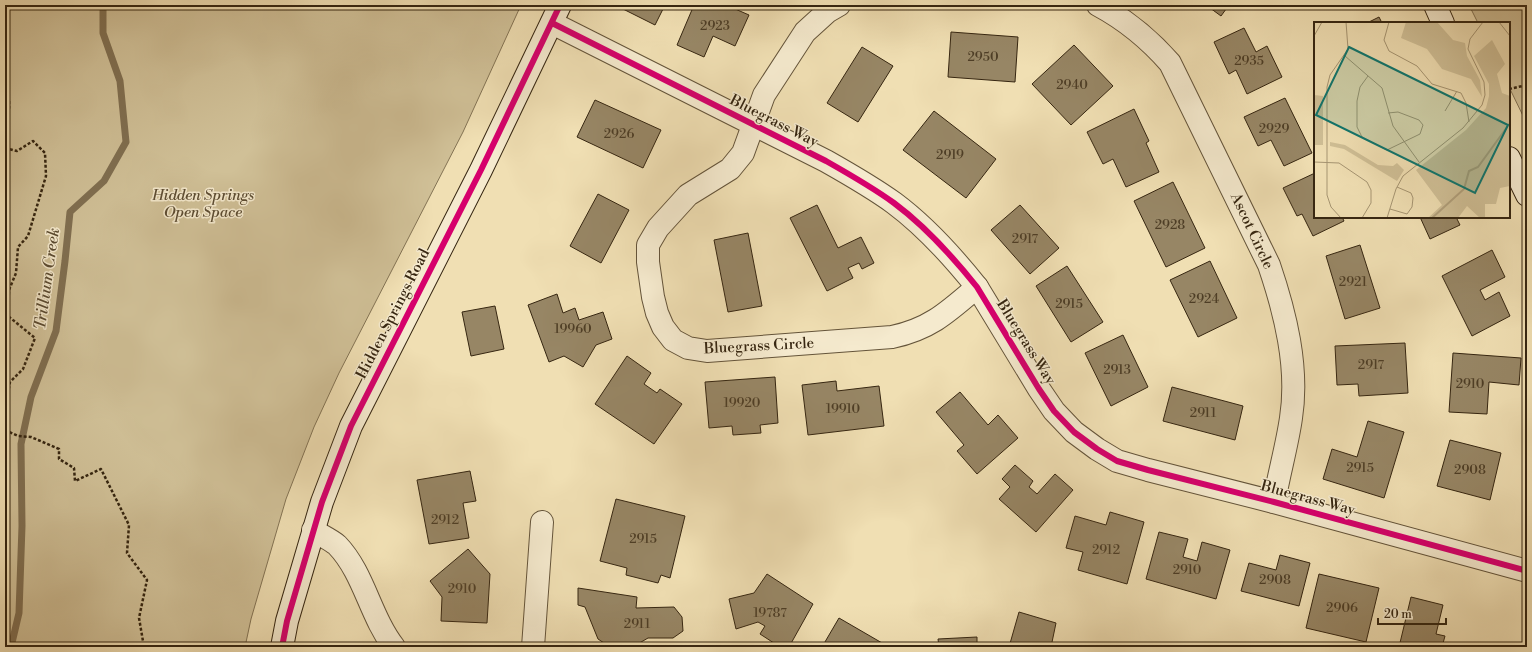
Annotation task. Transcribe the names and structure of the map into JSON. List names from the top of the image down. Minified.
{"streets":{"street":["Bluegrass Way","Ascot Circle","Hidden Springs Road","Bluegrass Circle"]},"crossings":[["Bluegrass Way","Ascot Circle"],["Bluegrass Way","Hidden Springs Road"],["Bluegrass Way","Bluegrass Circle"]],"water":["Trillium Creek"],"parks":["Hidden Springs Open Space"],"house_numbers":["2923","2950","2935","2940","2929","2926","2919","2928","2917","2921","2924","2915","19960","2917","2913","2910","19920","19910","2911","2915","2908","2912","2915","2912","2910","2908","2910","2906","19787","2911"],"scale_bar":"20 m"}
